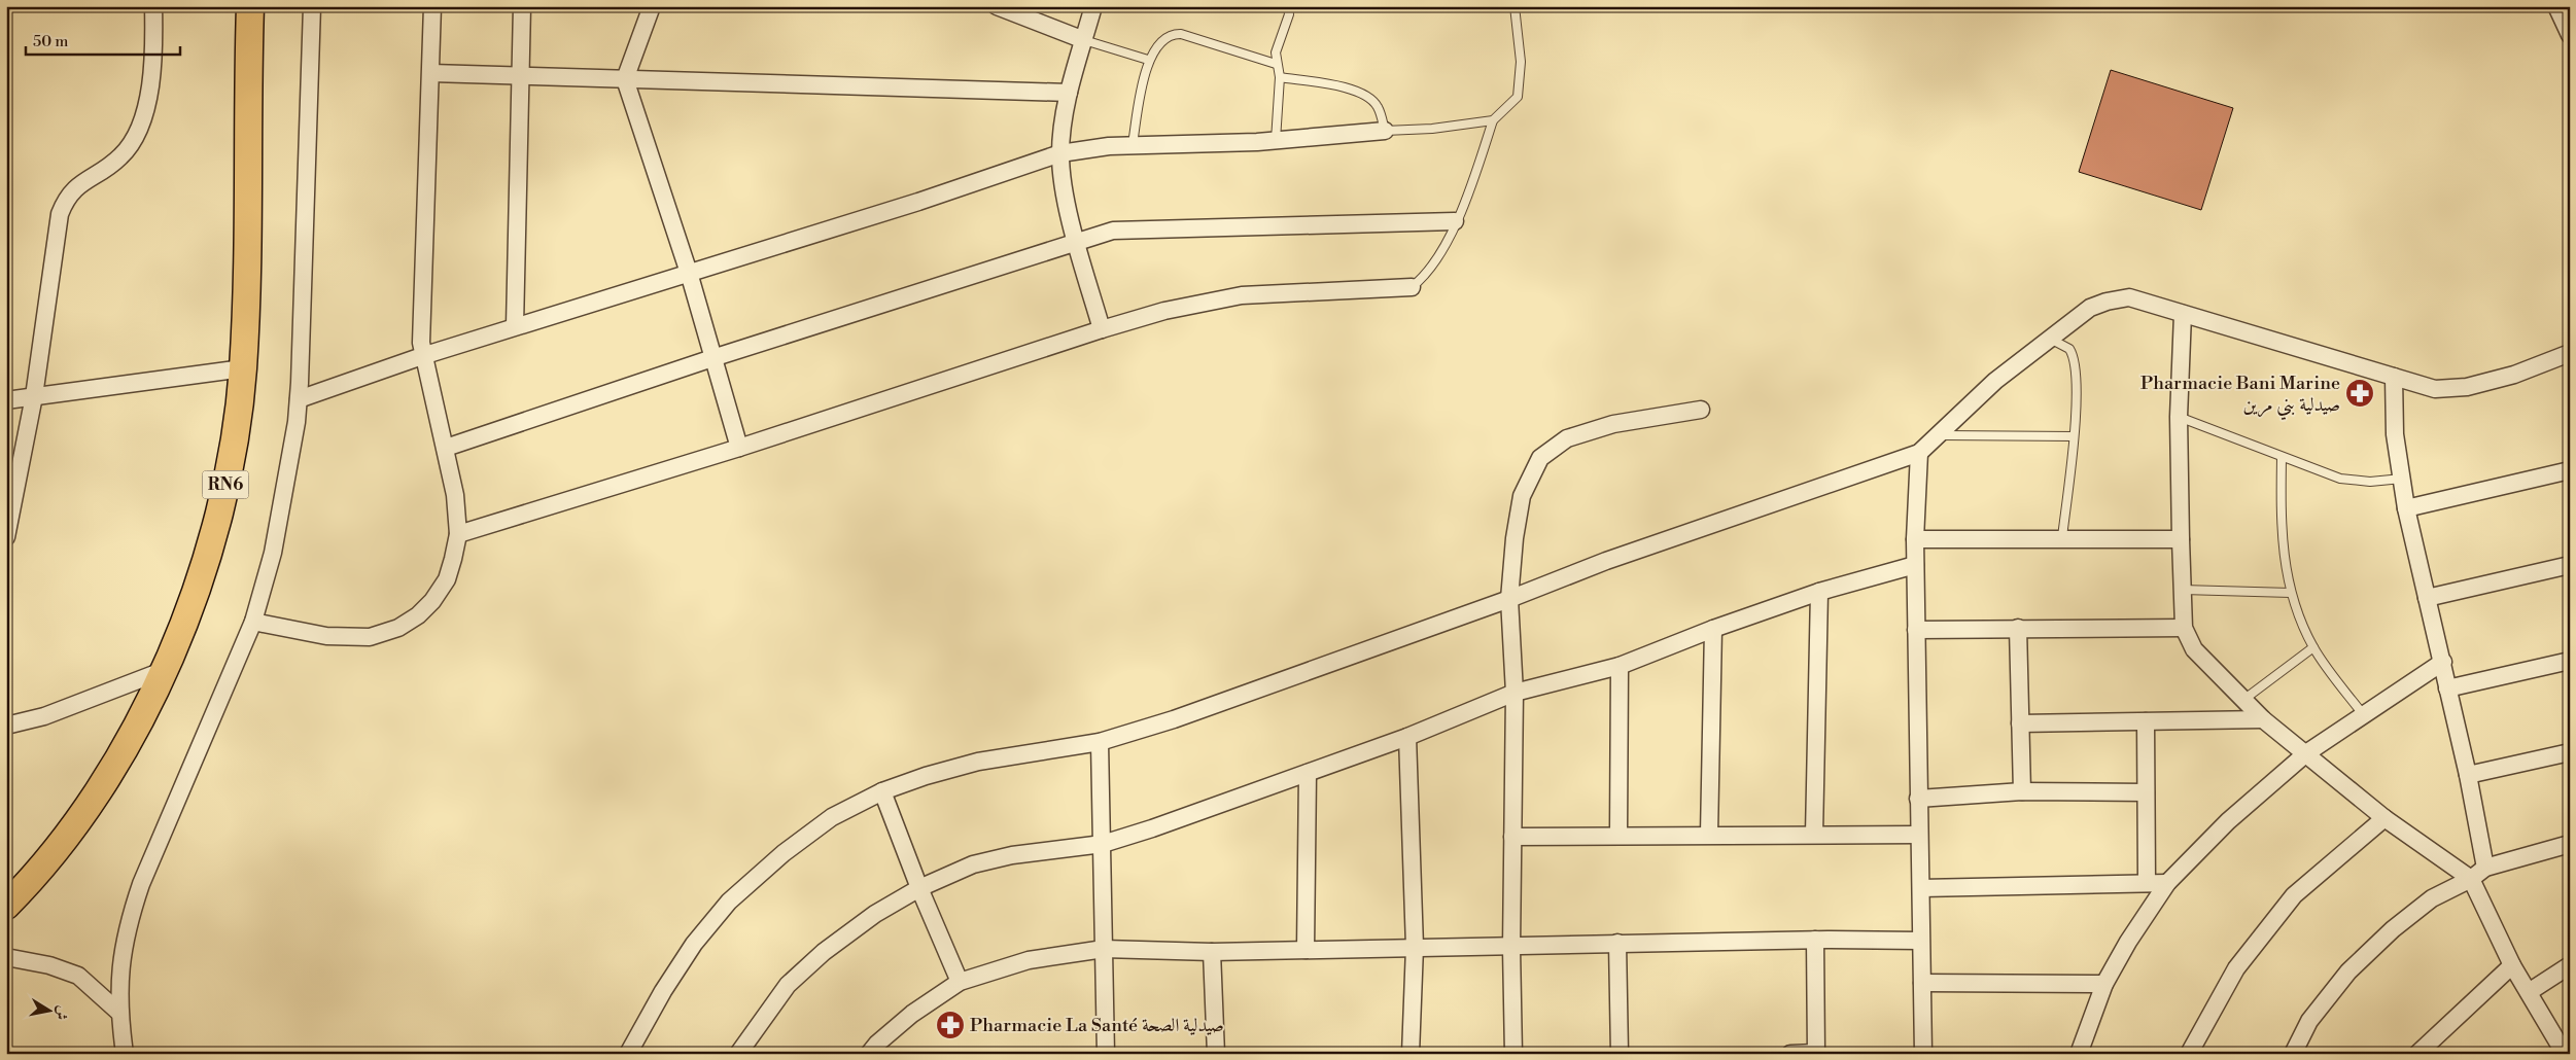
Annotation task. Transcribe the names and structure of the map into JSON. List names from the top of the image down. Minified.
{"streets":{"main road":["RN6"]},"places":{"pharmacy":["Pharmacie Bani Marine صيدلية بني مرين","Pharmacie La Santé صيدلية الصحة"]},"scale_bar":"50 m","north":"right"}
